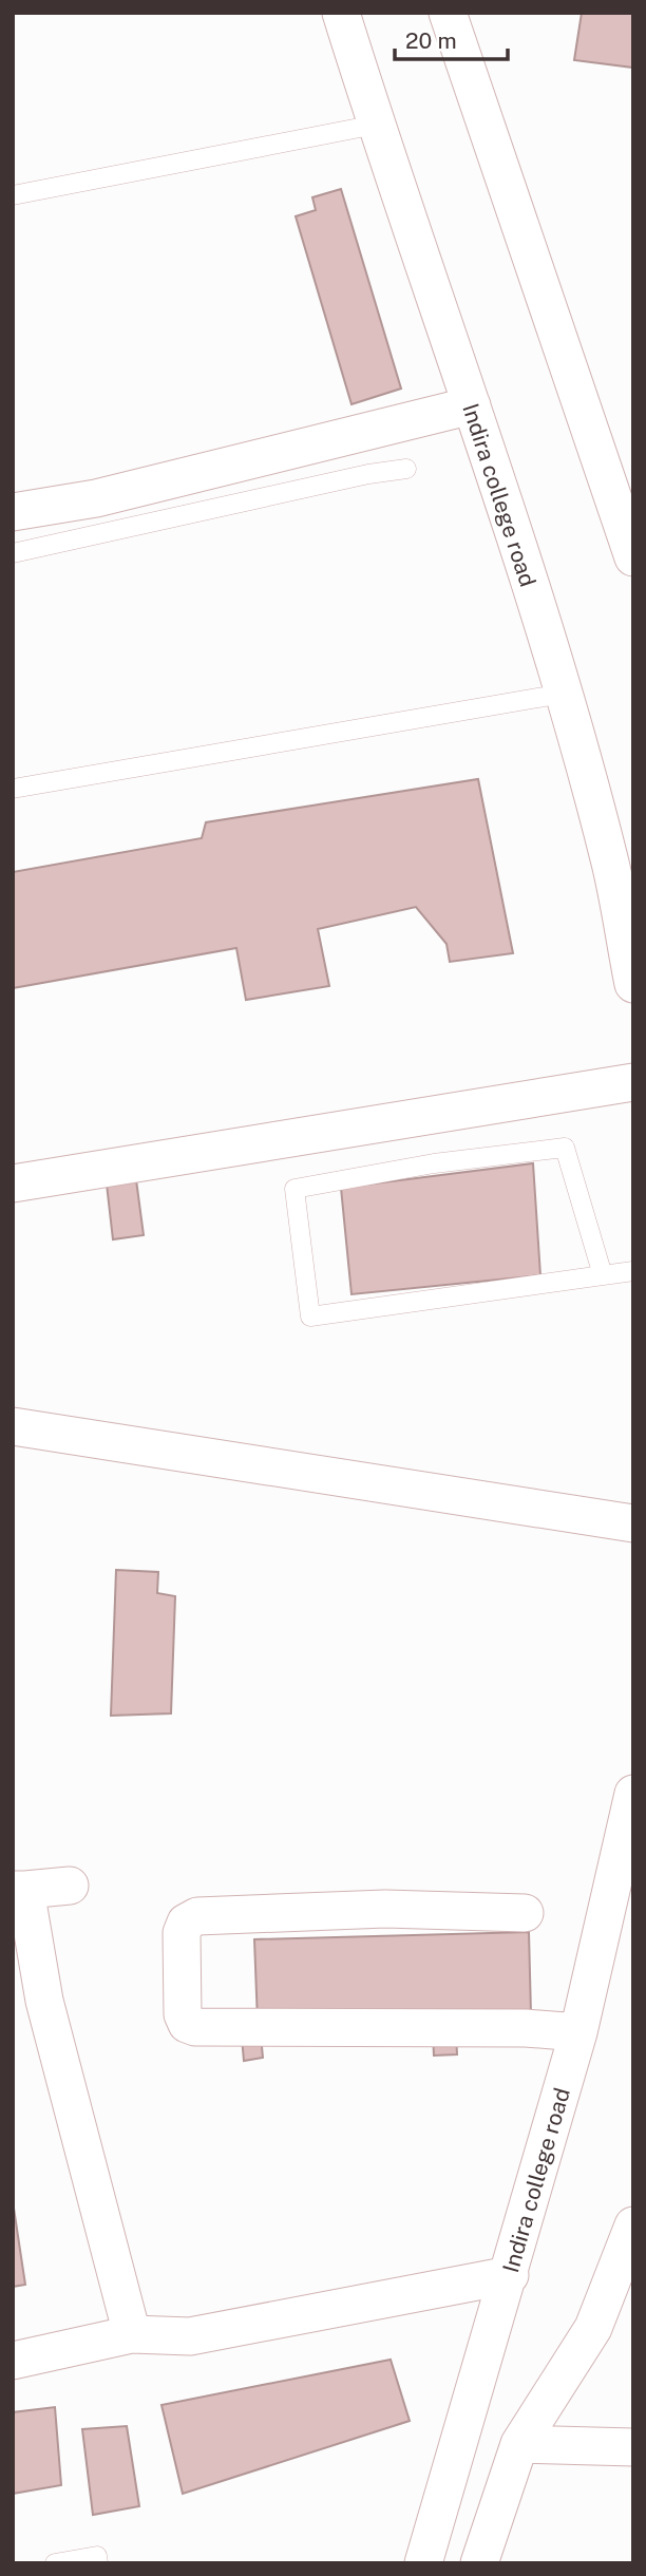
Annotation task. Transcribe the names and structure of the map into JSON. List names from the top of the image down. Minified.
{"streets":{"street":["Indira college road"]},"scale_bar":"20 m"}
